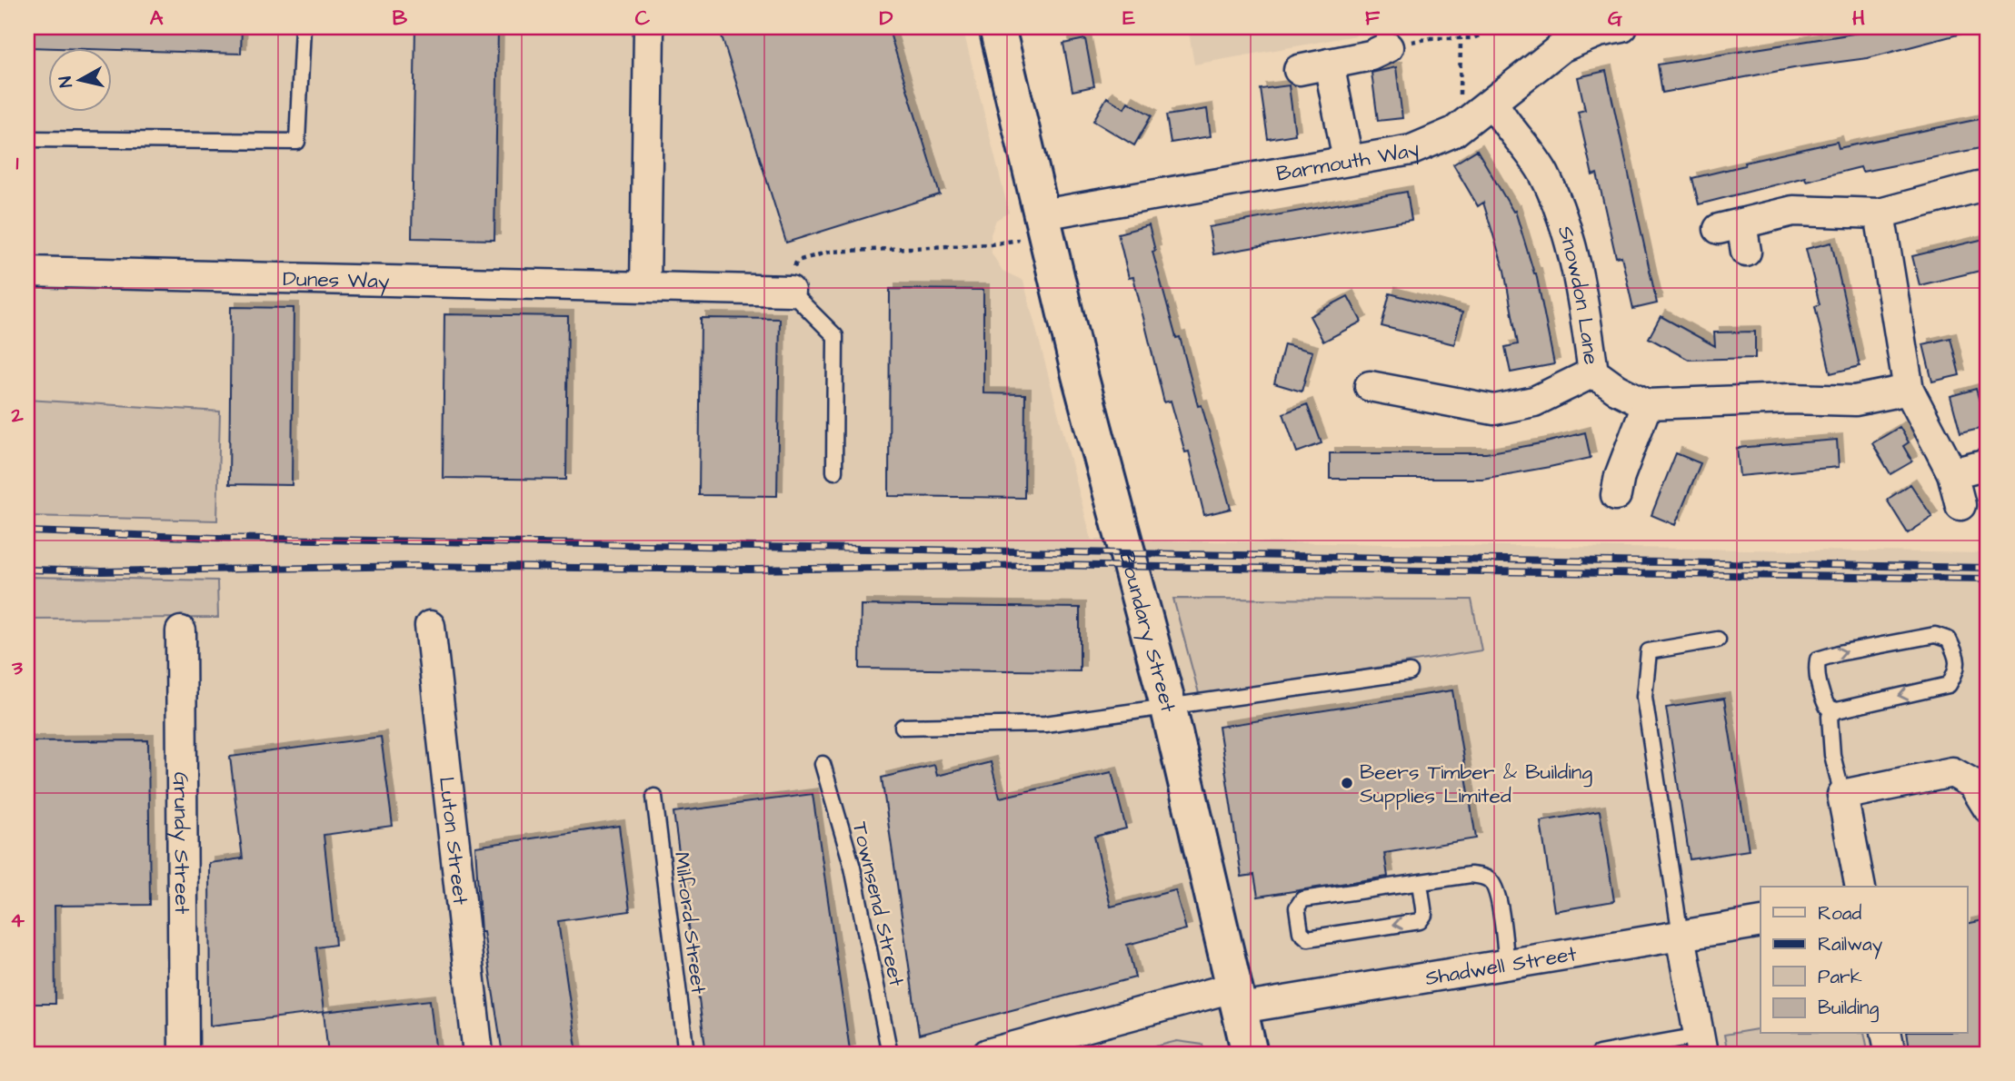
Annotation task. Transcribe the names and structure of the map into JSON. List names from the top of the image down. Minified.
{"streets":{"main road":["Boundary Street"],"street":["Barmouth Way","Dunes Way","Snowdon Lane","Luton Street","Grundy Street","Shadwell Street"],"lane":["Townsend Street","Milford Street"]},"crossings":[["Barmouth Way","Snowdon Lane"],["Barmouth Way","Boundary Street"],["Boundary Street","Shadwell Street"]],"places":["Beers Timber & Building Supplies Limited"],"legend":["Road","Railway","Park","Building"],"north":"left","grid":{"columns":["A","B","C","D","E","F","G","H"],"rows":["1","2","3","4"]}}
